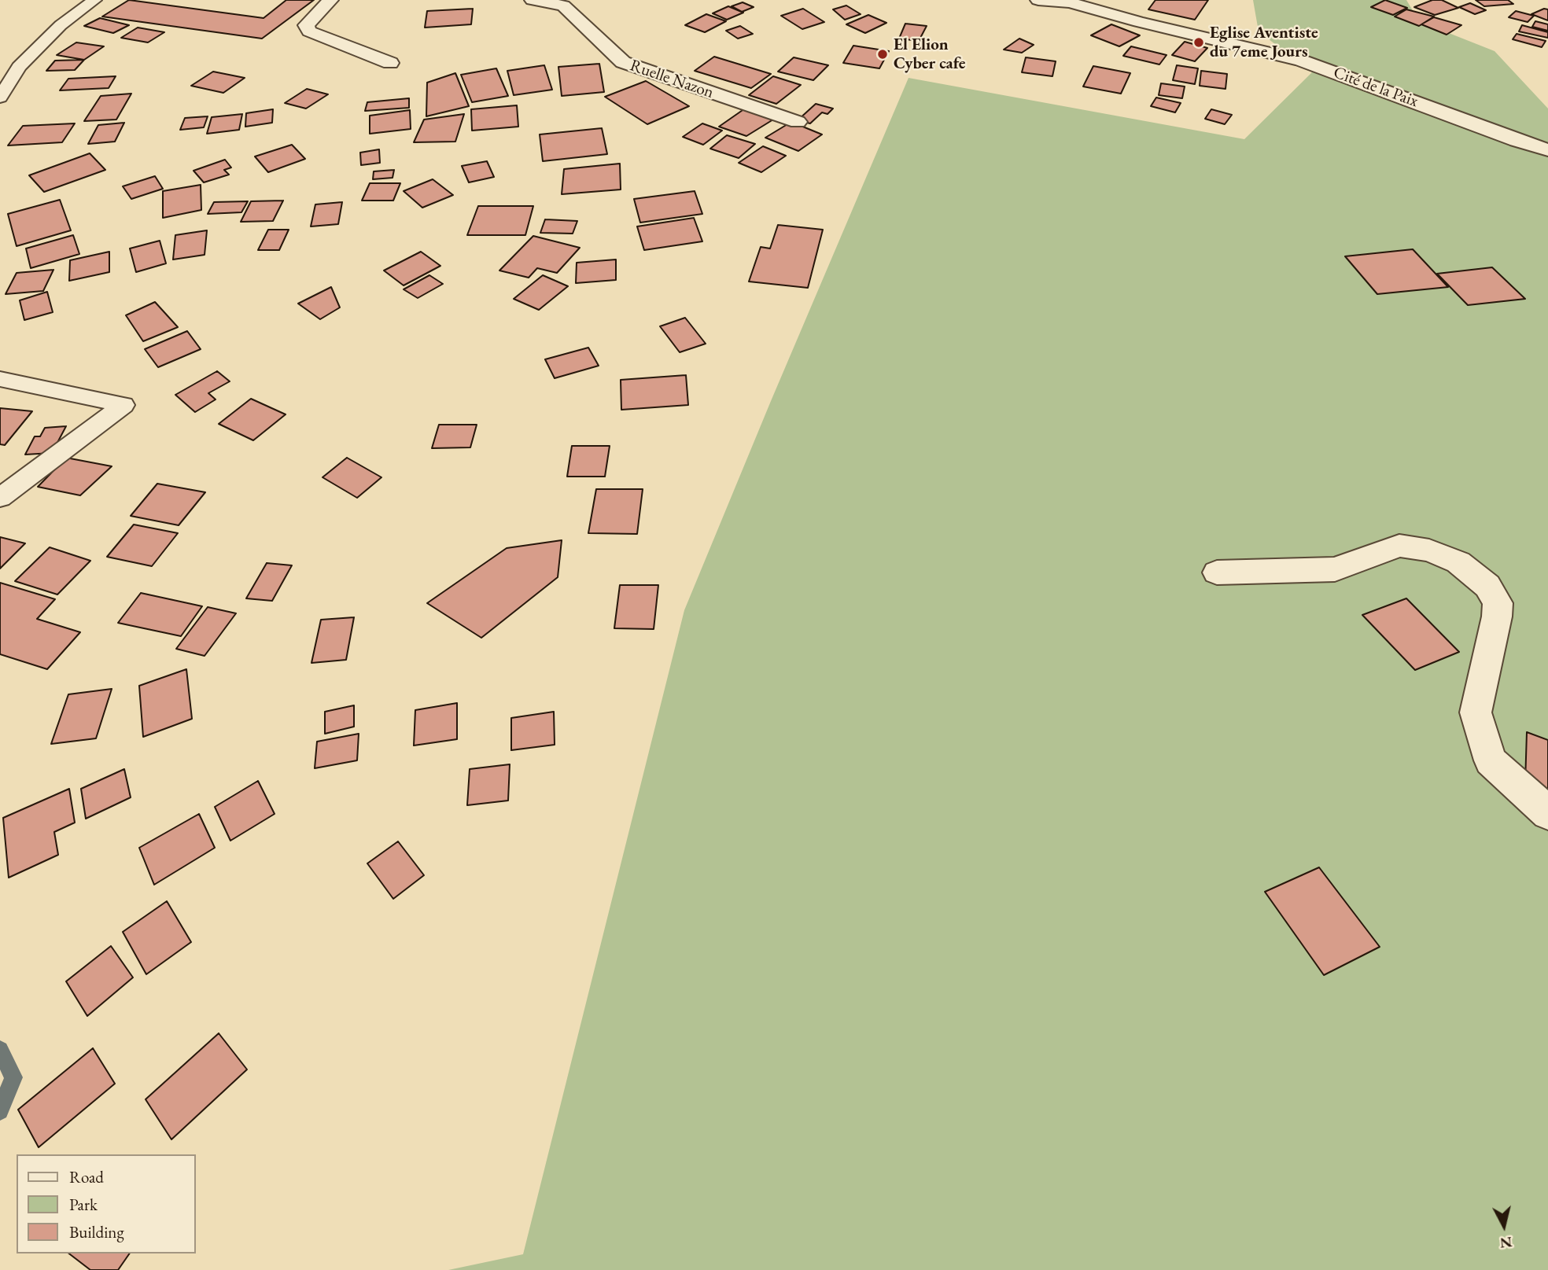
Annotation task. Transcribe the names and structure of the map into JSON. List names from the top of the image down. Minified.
{"streets":{"street":["Ruelle Nazon","Cité de la Paix"]},"places":["Eglise Aventiste du 7eme Jours","El Elion Cyber cafe"],"legend":["Road","Park","Building"],"north":"bottom"}
